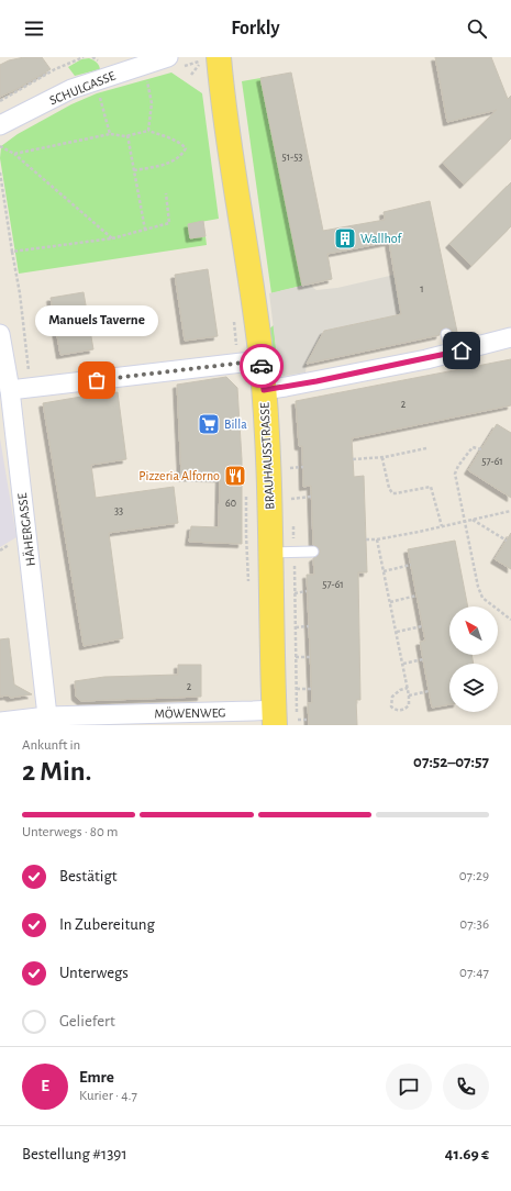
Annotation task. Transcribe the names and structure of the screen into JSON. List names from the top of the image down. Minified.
{"streets":{"main road":["BRAUHAUSSTRASSE"],"street":["SCHULGASSE","HÄHERGASSE","MÖWENWEG"]},"crossings":[["BRAUHAUSSTRASSE","MÖWENWEG"],["HÄHERGASSE","MÖWENWEG"]],"places":{"building":["Wallhof"],"other":["Manuels Taverne"],"supermarket":["Billa"],"restaurant":["Pizzeria Alforno"]},"house_numbers":["51-53","1","2","57-61","60","33","57-61","2"],"north":"top left","page":{"header":"Forkly","bubble":"Manuels Taverne","heading":["2 Min.","Ankunft in","07:52–07:57"],"panel":["Emre","Kurier · 4.7","Bestellung #1391","41.69 €"],"bar":"Unterwegs · 80 m","list":[["Bestätigt","07:29"],["In Zubereitung","07:36"],["Unterwegs","07:47"],"Geliefert"],"round":"E"}}
